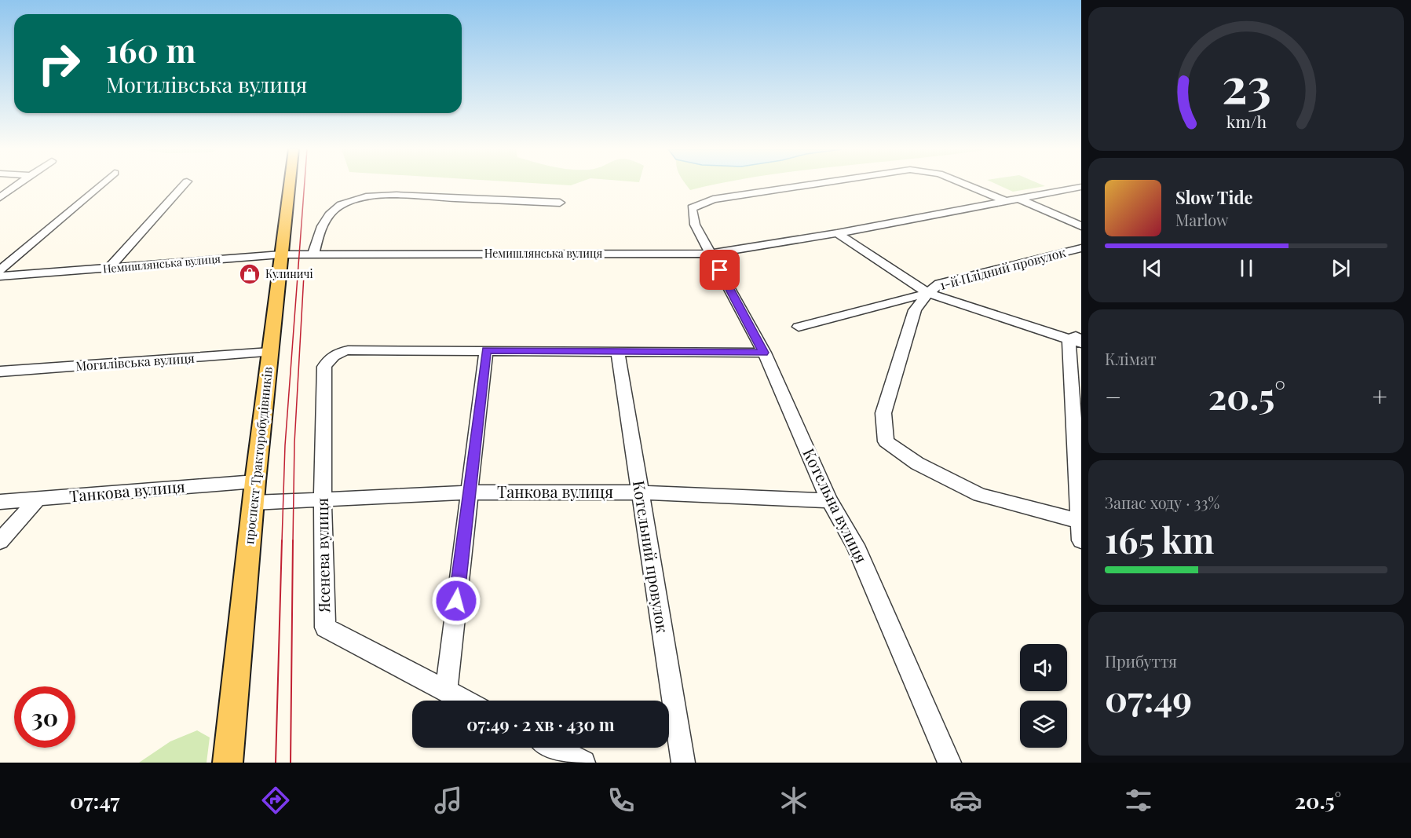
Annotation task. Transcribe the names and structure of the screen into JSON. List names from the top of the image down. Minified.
{"streets":{"main road":["проспект Тракторобудівників"],"street":["Немишлянська вулиця","1-й Плідний провулок","Могилівська вулиця","Танкова вулиця","Котельна вулиця","Ясенева вулиця","Котельний провулок"]},"crossings":[["Немишлянська вулиця","проспект Тракторобудівників"],["Немишлянська вулиця","Котельна вулиця"],["Могилівська вулиця","проспект Тракторобудівників"],["проспект Тракторобудівників","Танкова вулиця"],["Танкова вулиця","Котельна вулиця"],["Танкова вулиця","Ясенева вулиця"],["Танкова вулиця","Котельний провулок"]],"places":{"shop":["Кулиничі"]},"page":{"turn":["160 m","Могилівська вулиця"],"song":["Slow Tide","Marlow"],"tile":["Клімат",["Запас ходу · 33%","165 km"],["Прибуття","07:49"]],"heat":["−","20.5°","+"],"limit":"30","trip":"07:49 · 2 хв · 430 m","tabs":["07:47","20.5°"],"gauge":["23","km/h"]}}
